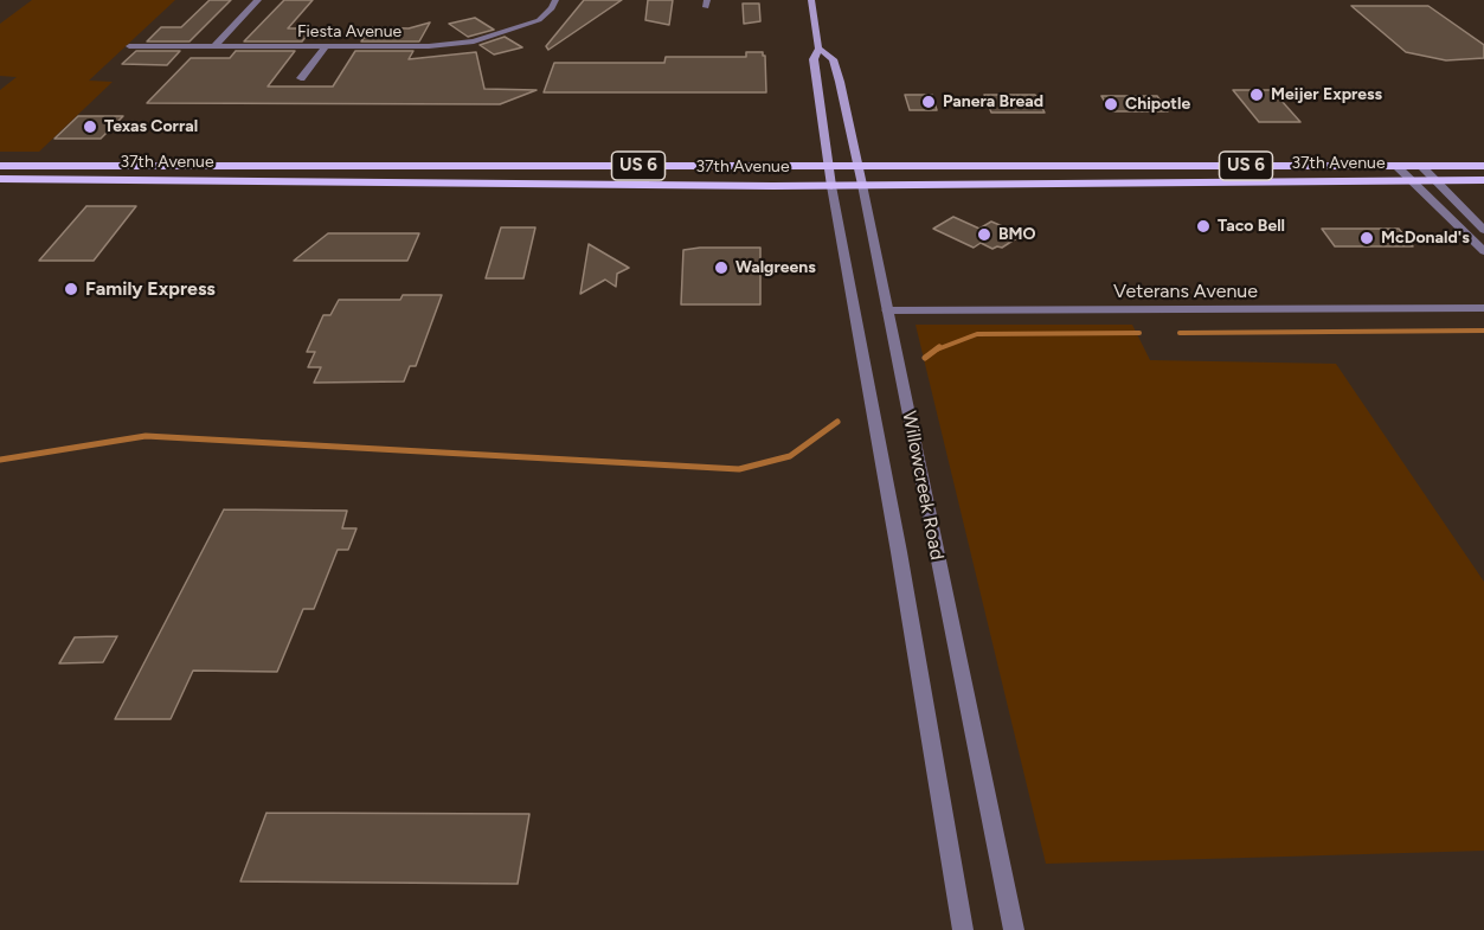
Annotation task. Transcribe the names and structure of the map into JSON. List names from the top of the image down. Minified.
{"streets":{"main road":["37th Avenue","US 6","Willowcreek Road"],"street":["Fiesta Avenue","Veterans Avenue"]},"crossings":[["37th Avenue","Willowcreek Road"],["Veterans Avenue","Willowcreek Road"]],"places":["Meijer Express","Panera Bread","Chipotle","Texas Corral","Taco Bell","BMO","McDonald's","Walgreens","Family Express"]}
